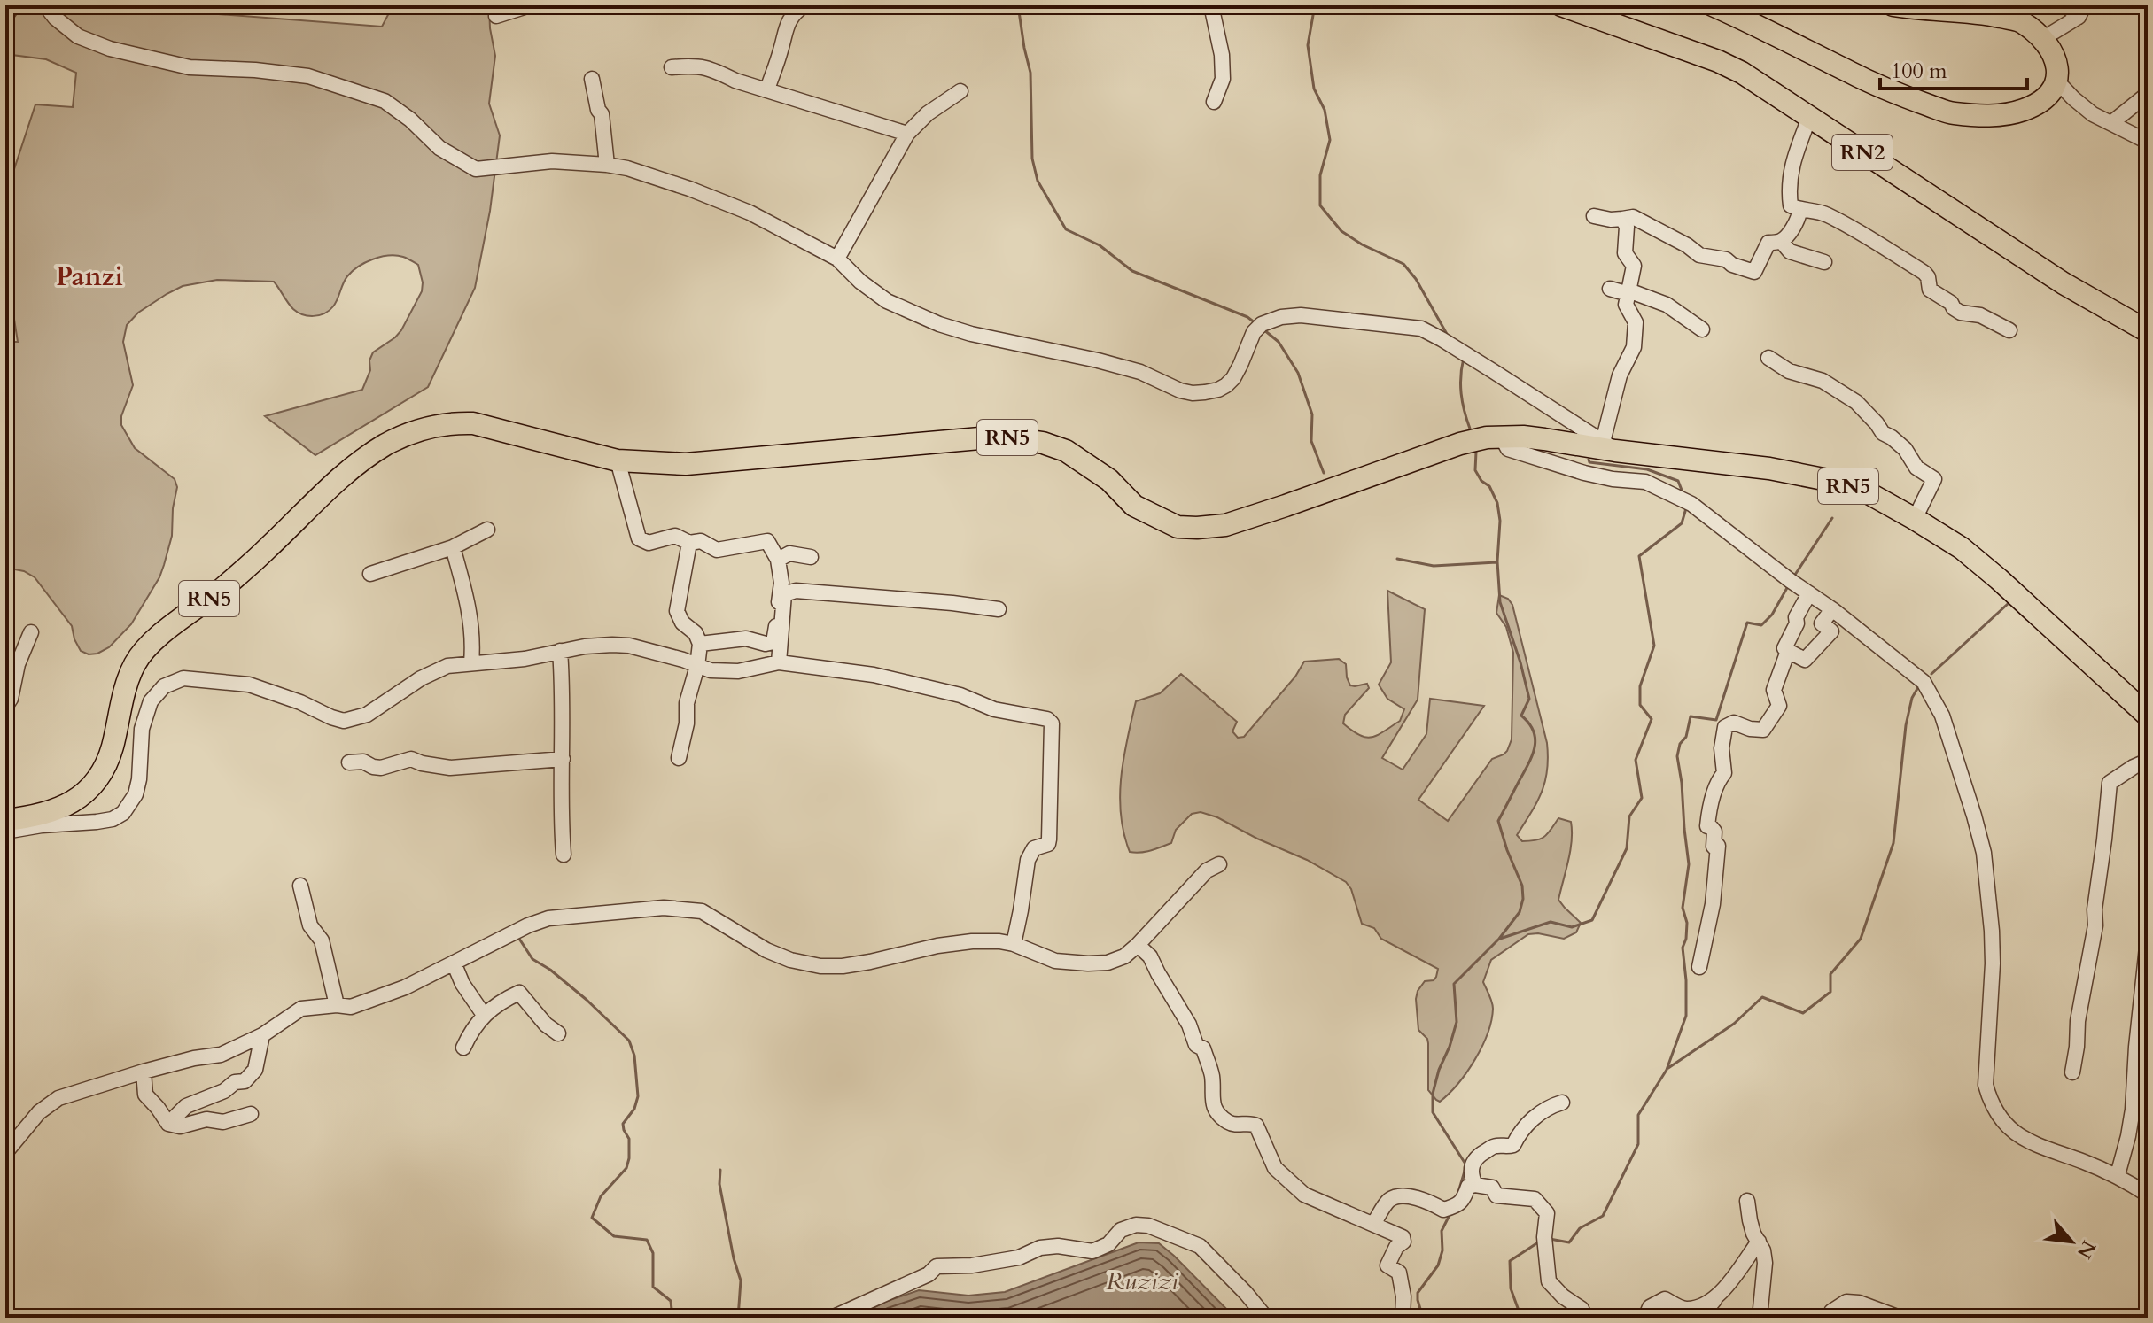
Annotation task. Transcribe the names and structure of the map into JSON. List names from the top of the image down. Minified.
{"streets":{"highway":["RN2","RN5"]},"districts":["Panzi"],"water":["Ruzizi"],"scale_bar":"100 m","north":"bottom right"}
